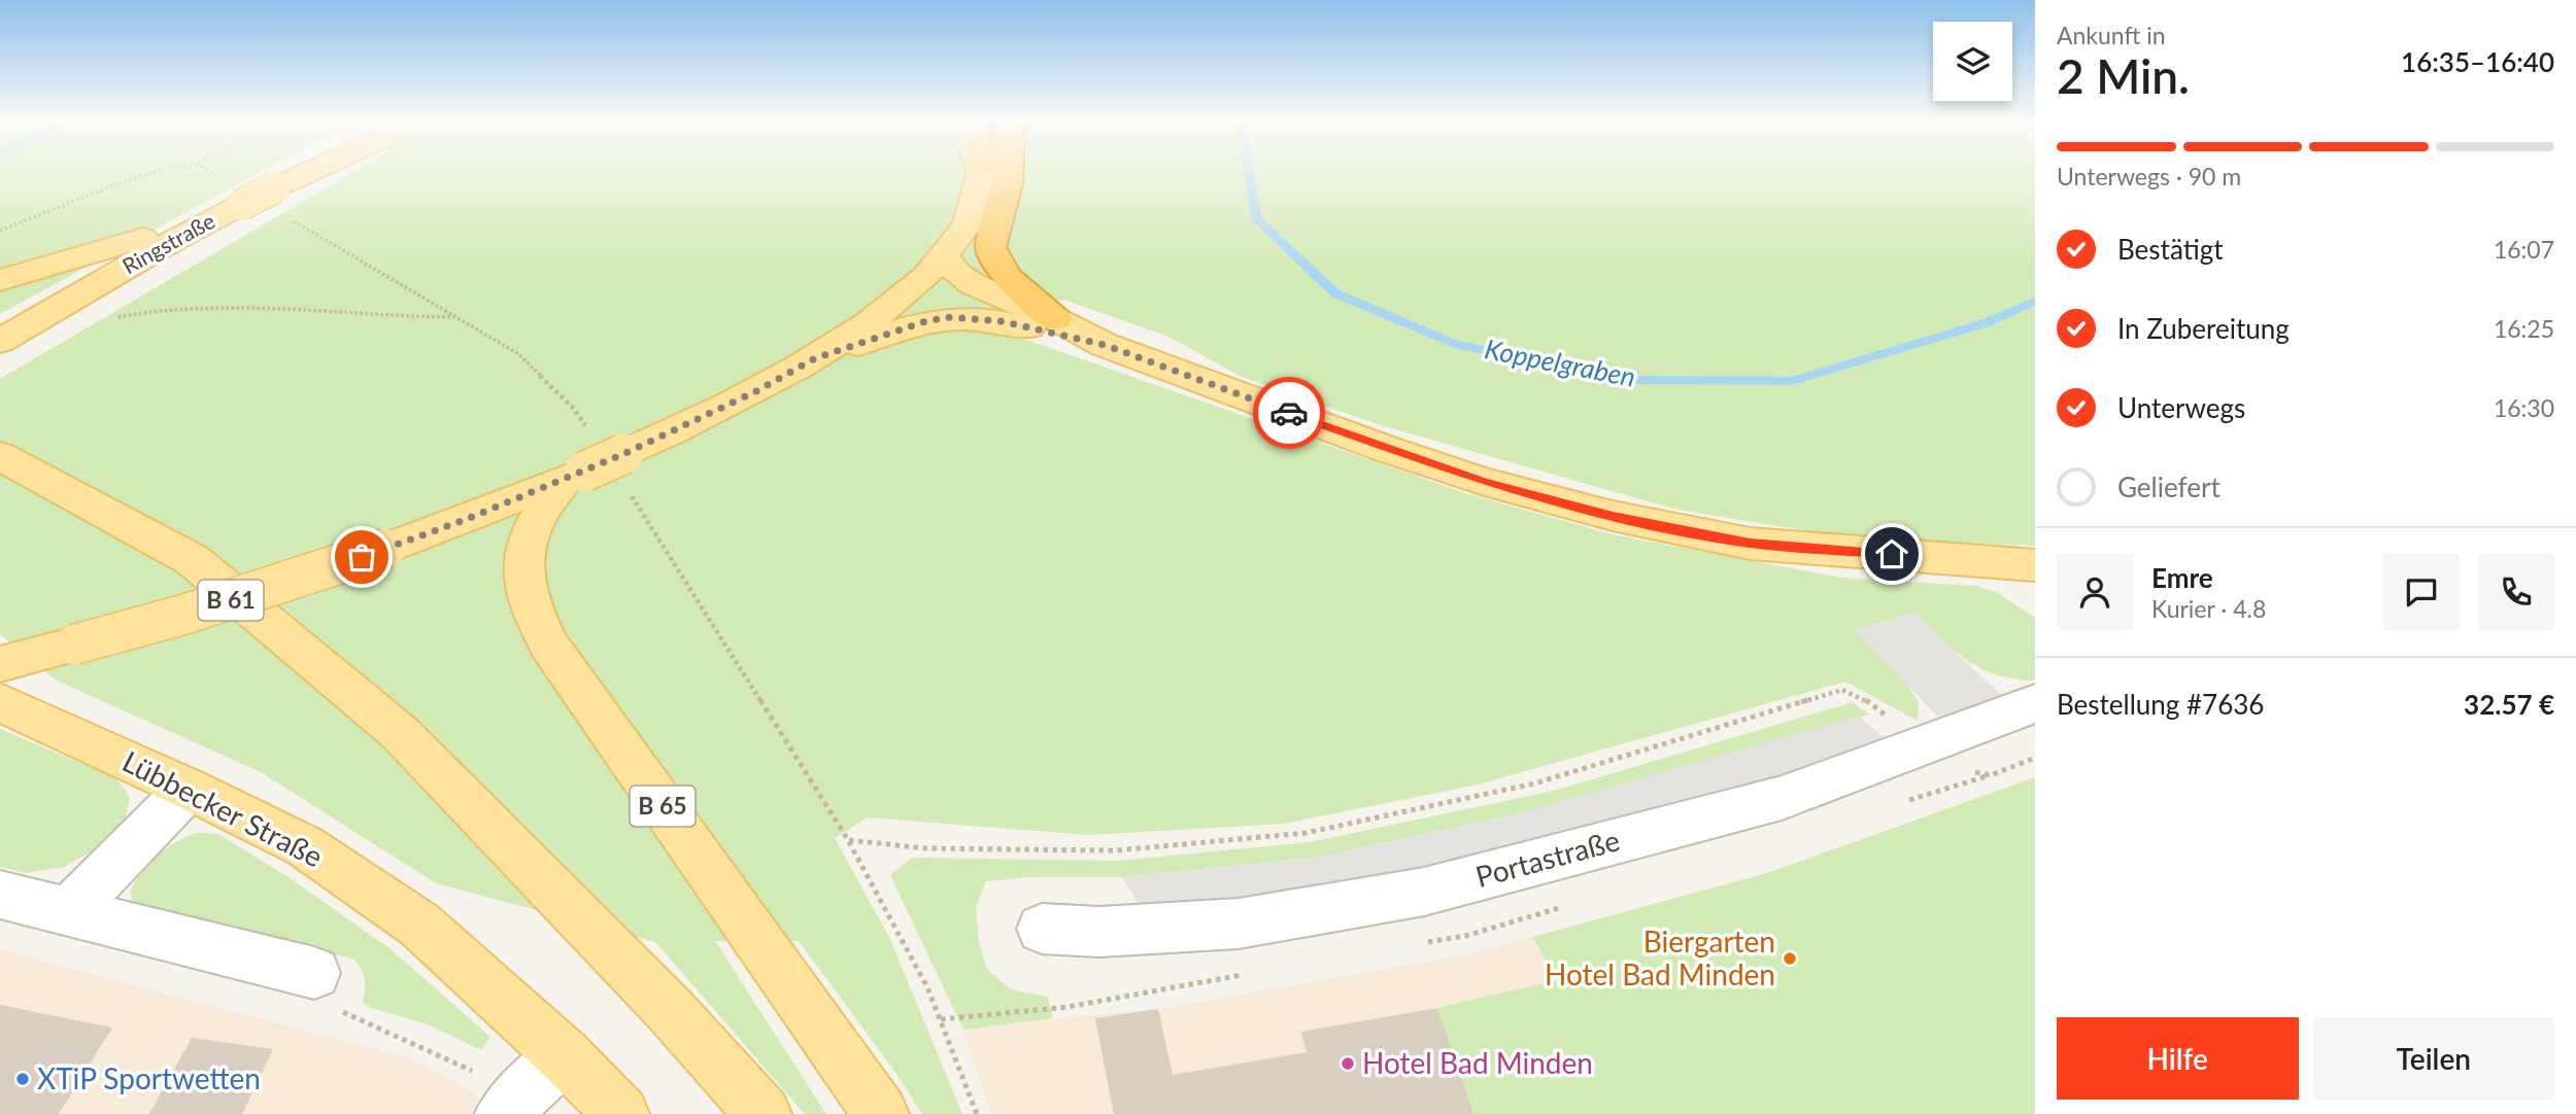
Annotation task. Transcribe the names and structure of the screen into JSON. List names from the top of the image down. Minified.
{"streets":{"main road":["Ringstraße","B 61","B 65","Lübbecker Straße"],"street":["Portastraße"]},"crossings":[["B 61","B 65"]],"water":["Koppelgraben"],"places":["Biergarten Hotel Bad Minden","Hotel Bad Minden","XTiP Sportwetten"],"page":{"heading":["2 Min.","Ankunft in","16:35–16:40"],"panel":["Emre","Kurier · 4.8","Bestellung #7636","32.57 €"],"bar":"Unterwegs · 90 m","list":[["Bestätigt","16:07"],["In Zubereitung","16:25"],["Unterwegs","16:30"],"Geliefert"],"buttons":["Hilfe","Teilen"]}}
